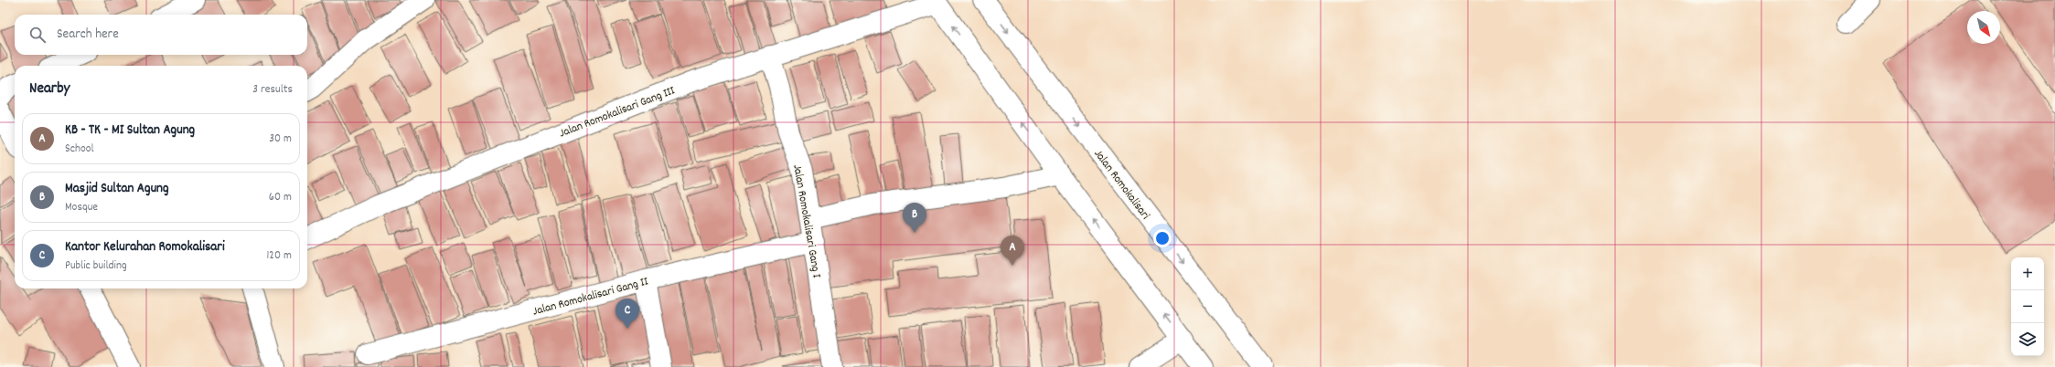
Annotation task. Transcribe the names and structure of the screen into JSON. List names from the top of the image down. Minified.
{"streets":{"main road":["Jalan Romokalisari Gang III","Jalan Romokalisari","Jalan Romokalisari Gang I","Jalan Romokalisari Gang II"]},"crossings":[["Jalan Romokalisari Gang III","Jalan Romokalisari Gang I"],["Jalan Romokalisari Gang I","Jalan Romokalisari Gang II"]],"north":"bottom right","page":{"search":"Search here","heading":["Nearby","3 results"],"list":[{"mark":"A","name":"KB - TK - MI Sultan Agung","note":"School","value":"30 m"},{"mark":"B","name":"Masjid Sultan Agung","note":"Mosque","value":"60 m"},{"mark":"C","name":"Kantor Kelurahan Romokalisari","note":"Public building","value":"120 m"}],"pins":["B","A","C"],"map_buttons":["+","−"]}}
